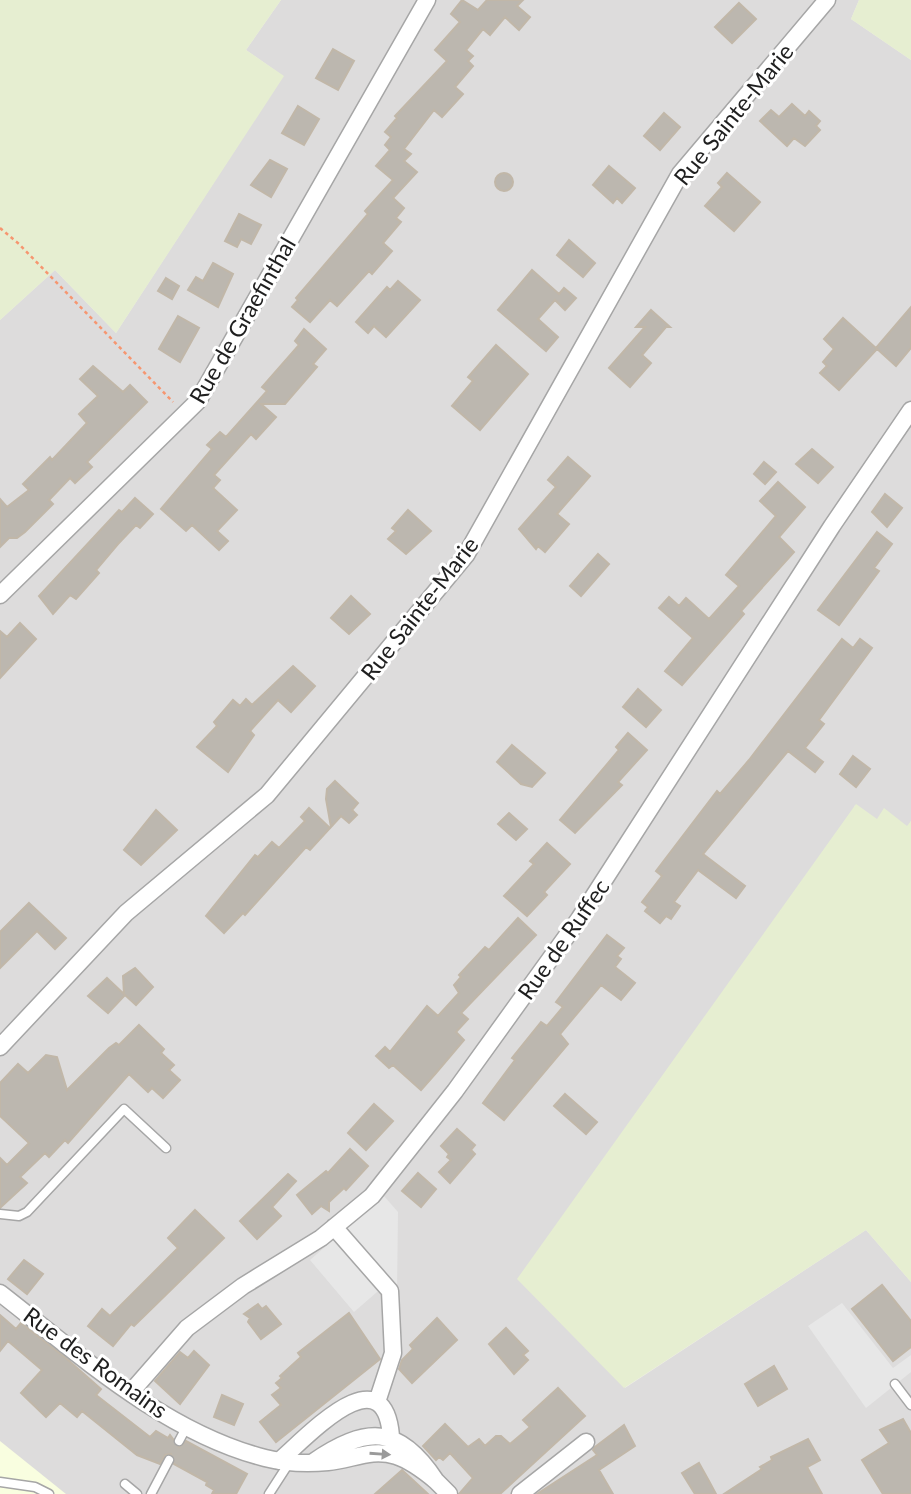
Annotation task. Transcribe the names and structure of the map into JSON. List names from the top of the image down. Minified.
{"streets":{"street":["Rue Sainte-Marie","Rue de Graefinthal","Rue de Ruffec","Rue des Romains"]},"crossings":[["Rue de Ruffec","Rue des Romains"]]}
